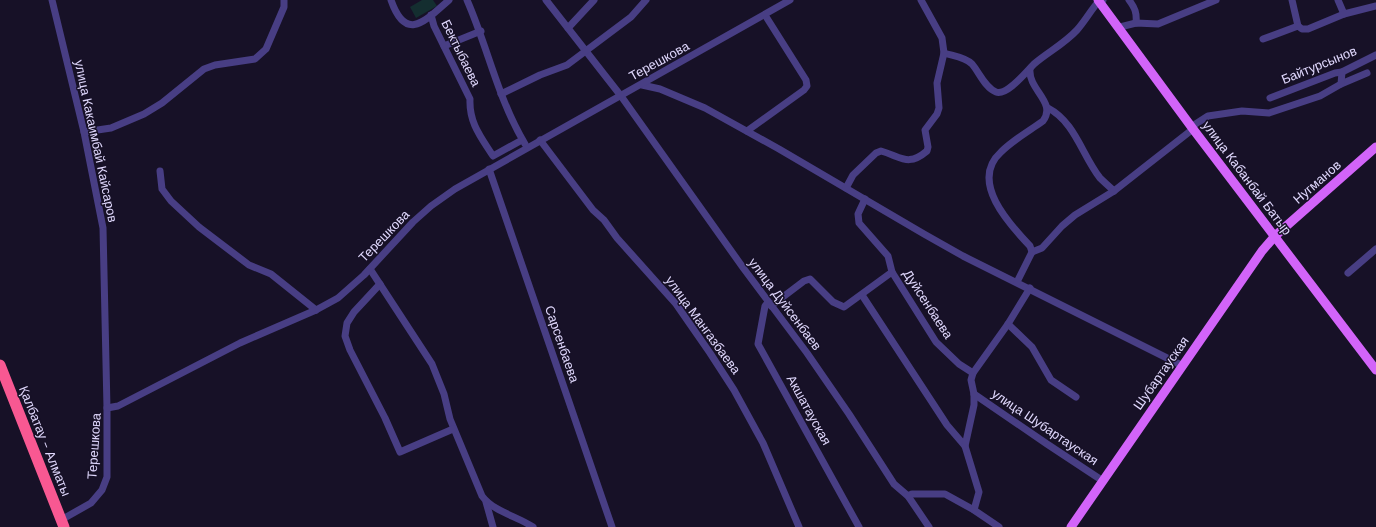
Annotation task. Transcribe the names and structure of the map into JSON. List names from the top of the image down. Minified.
{"streets":{"highway":["Қалбатау - Алматы"],"main road":["улица Кабанбай Батыр","Нугманов","Шубартауская"],"street":["Бектыбаева","Терешкова","Байтурсынов","улица Какаимбай Кайсаров","улица Дуйсенбаев","Дуйсенбаева","улица Мангазбаева","Сарсенбаева","Акшатауская","улица Шубартауская"]},"crossings":[["Терешкова","улица Какаимбай Кайсаров"],["Терешкова","улица Дуйсенбаев"],["Терешкова","улица Мангазбаева"],["Терешкова","Сарсенбаева"],["Терешкова","Қалбатау - Алматы"],["улица Кабанбай Батыр","Нугманов"],["улица Кабанбай Батыр","Шубартауская"],["Нугманов","Шубартауская"],["улица Дуйсенбаев","Акшатауская"],["Шубартауская","улица Шубартауская"]]}
